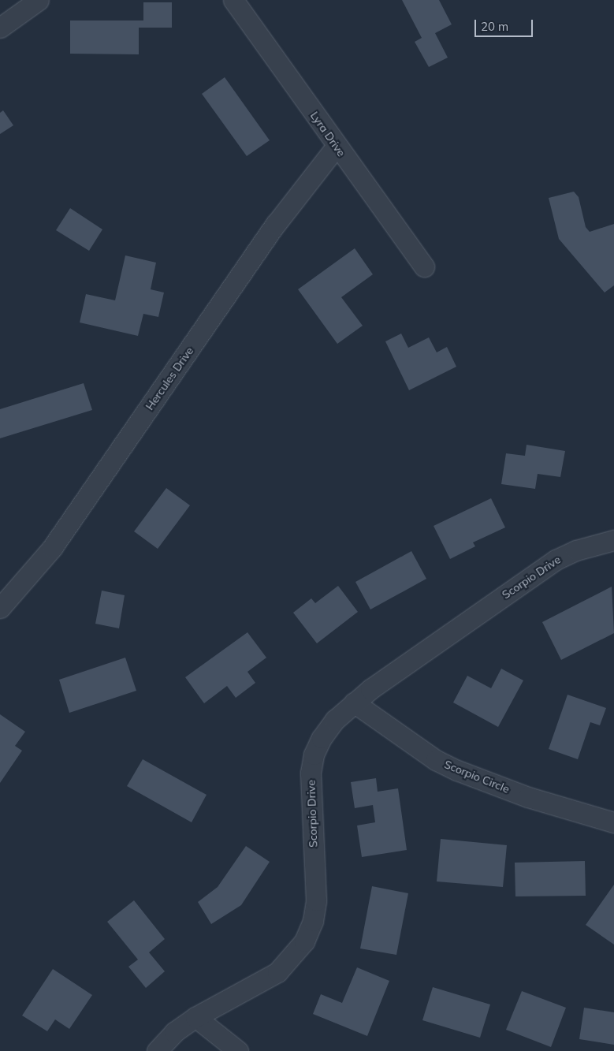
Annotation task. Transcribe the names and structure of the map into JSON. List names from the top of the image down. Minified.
{"streets":{"street":["Lyra Drive","Hercules Drive","Scorpio Drive","Scorpio Circle"]},"crossings":[["Lyra Drive","Hercules Drive"],["Scorpio Drive","Scorpio Circle"]],"scale_bar":"20 m"}
